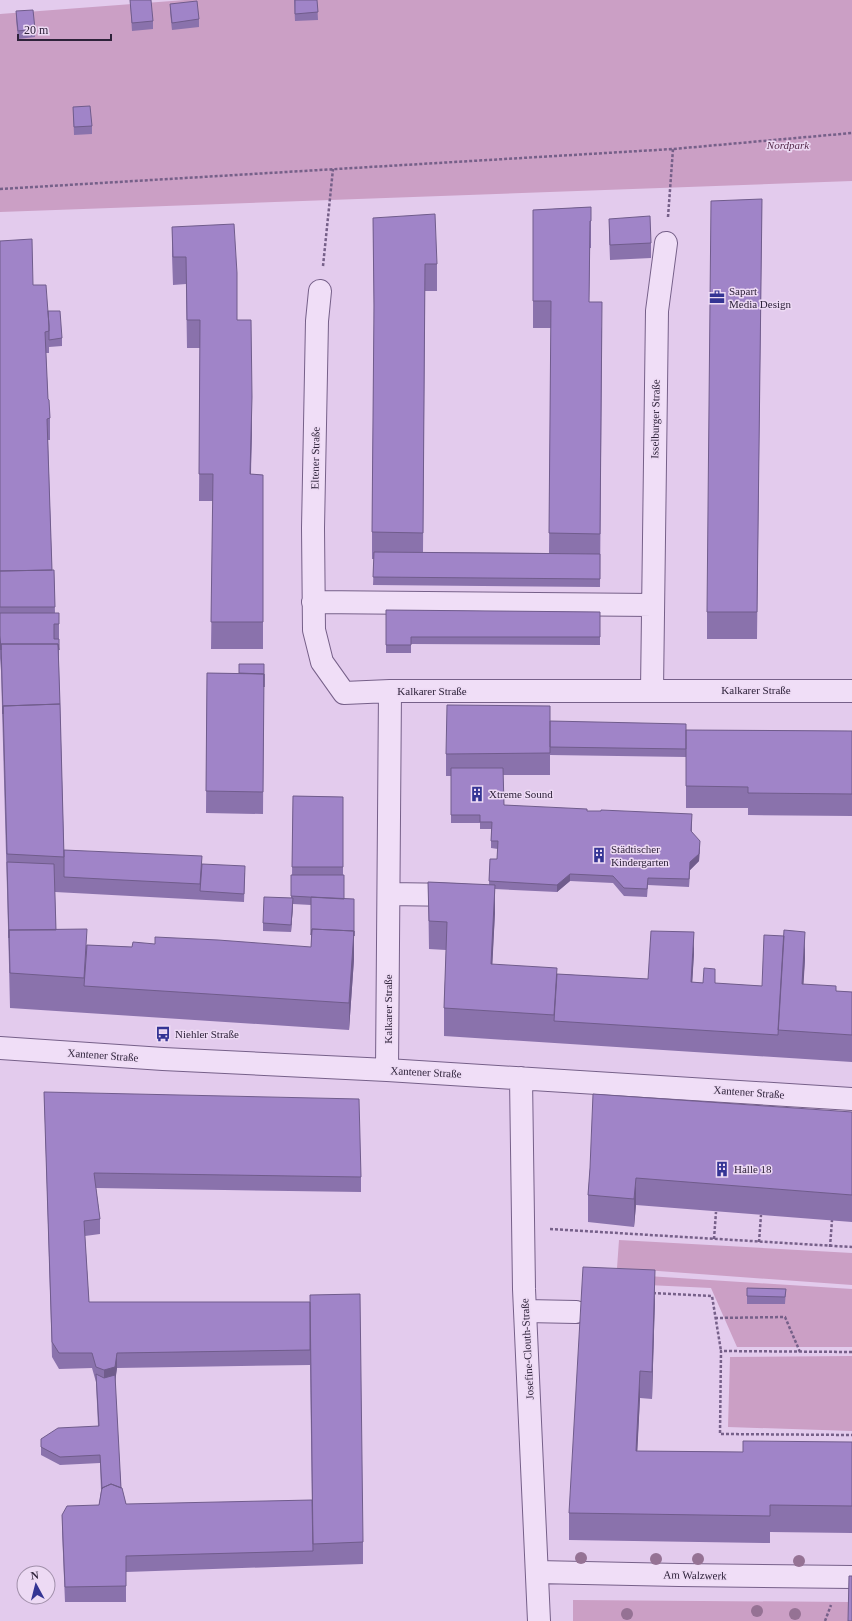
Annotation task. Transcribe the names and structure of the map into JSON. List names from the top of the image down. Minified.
{"streets":{"street":["Isselburger Straße","Eltener Straße","Kalkarer Straße","Xantener Straße","Josefine-Clouth-Straße","Am Walzwerk"]},"crossings":[["Isselburger Straße","Kalkarer Straße"],["Eltener Straße","Kalkarer Straße"],["Kalkarer Straße","Xantener Straße"],["Xantener Straße","Josefine-Clouth-Straße"],["Josefine-Clouth-Straße","Am Walzwerk"]],"parks":["Nordpark"],"places":{"office":["Sapart Media Design"],"building":["Xtreme Sound","Städtischer Kindergarten","Halle 18"],"bus stop":["Niehler Straße"]},"scale_bar":"20 m","north":"top"}
